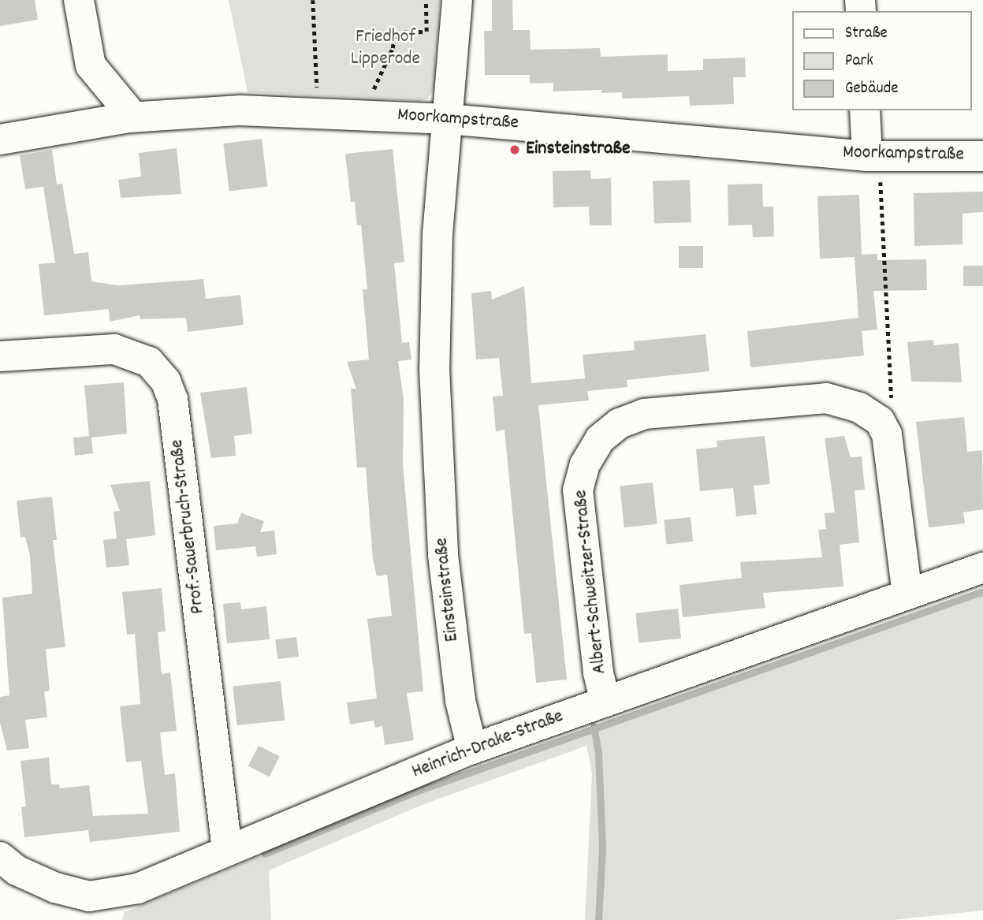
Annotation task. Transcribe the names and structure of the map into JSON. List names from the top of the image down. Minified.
{"streets":{"street":["Moorkampstraße","Prof.-Sauerbruch-Straße","Albert-Schweitzer-Straße","Einsteinstraße","Heinrich-Drake-Straße"]},"crossings":[["Moorkampstraße","Einsteinstraße"],["Prof.-Sauerbruch-Straße","Heinrich-Drake-Straße"],["Albert-Schweitzer-Straße","Heinrich-Drake-Straße"],["Einsteinstraße","Heinrich-Drake-Straße"]],"parks":["Friedhof Lipperode"],"places":["Einsteinstraße"],"legend":["Straße","Park","Gebäude"]}
